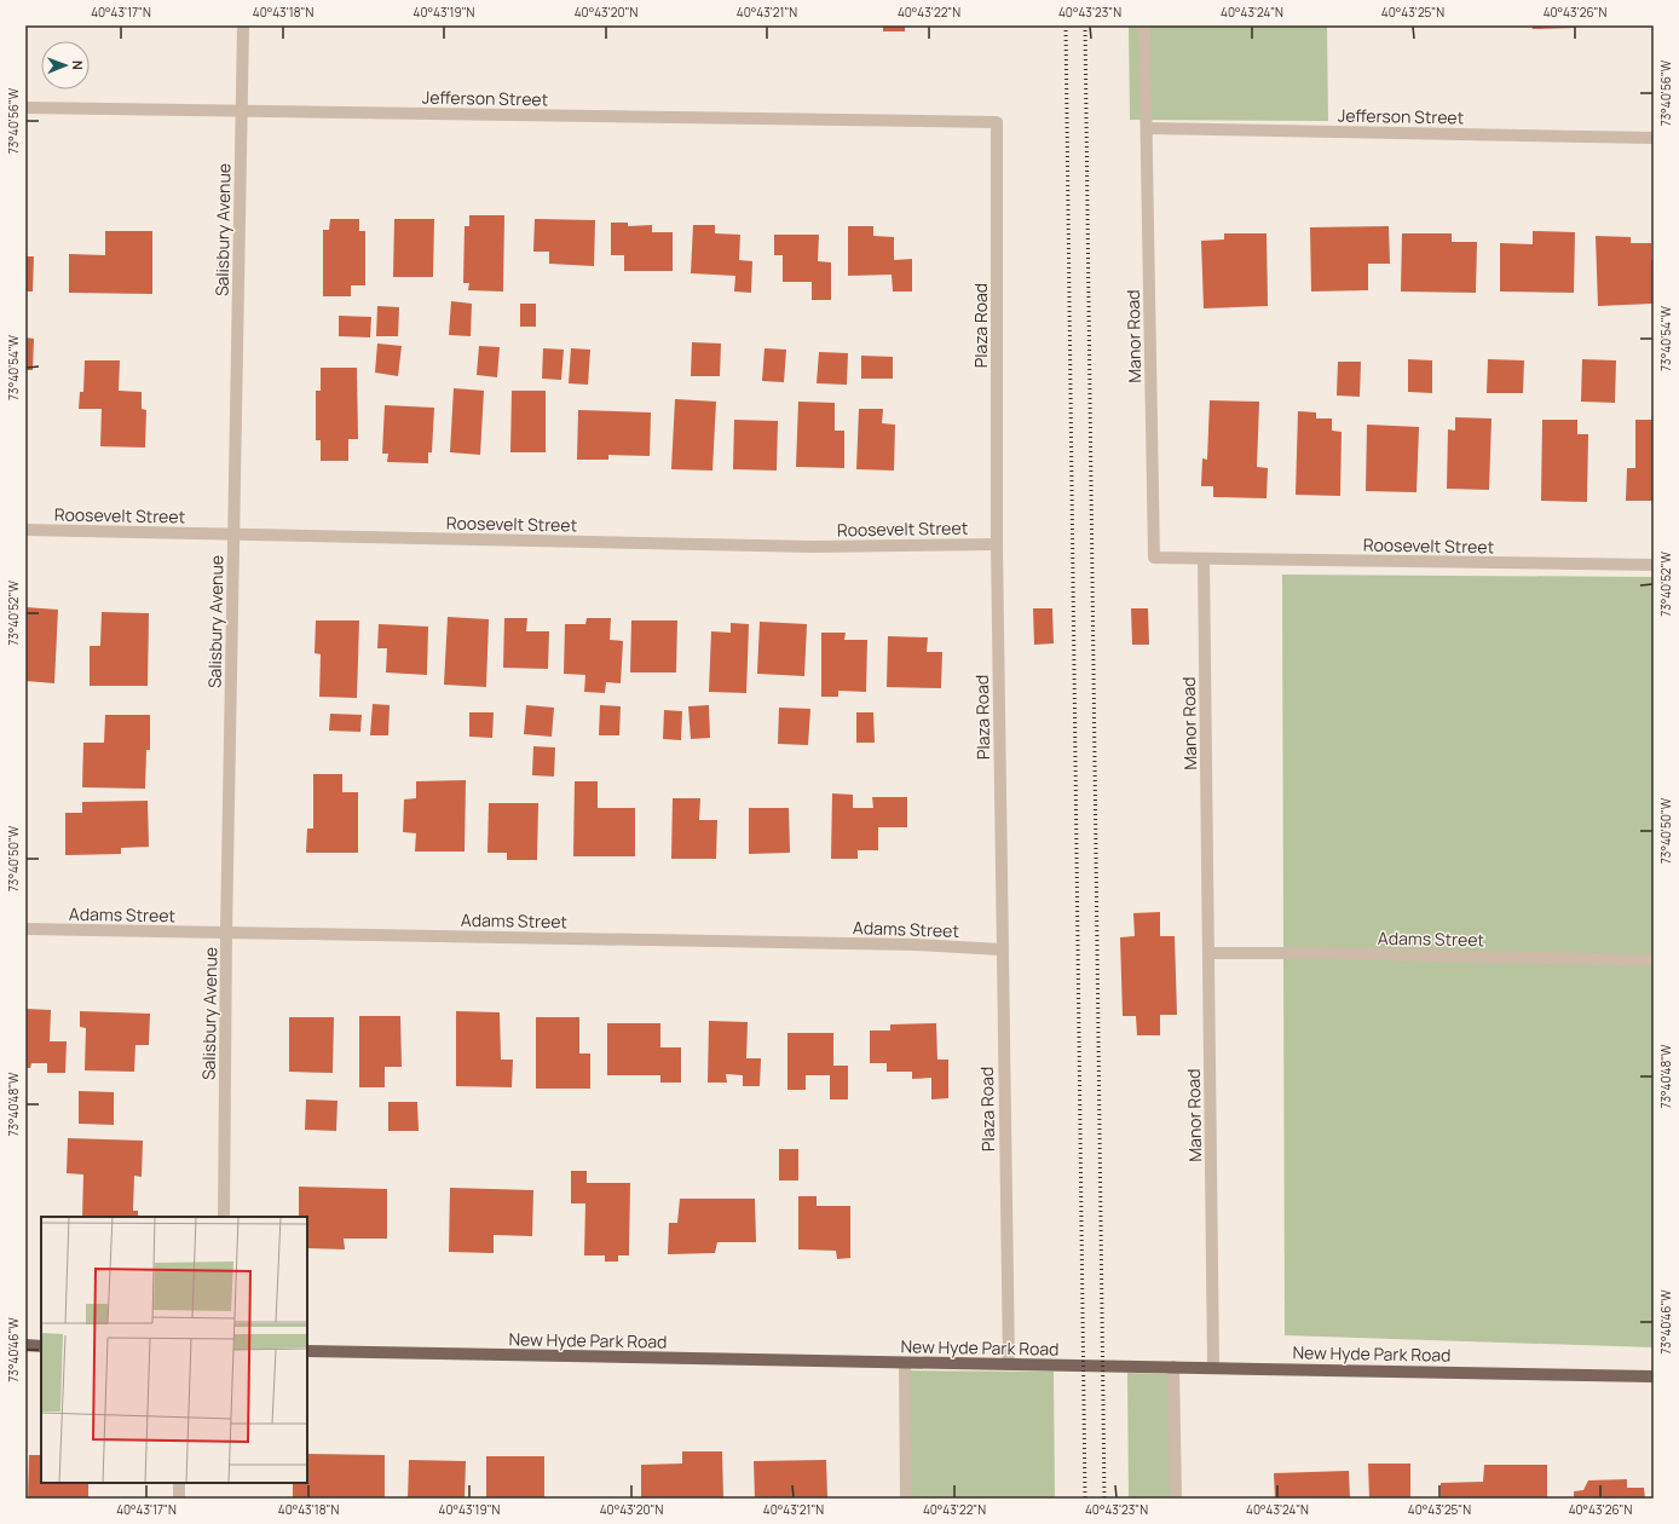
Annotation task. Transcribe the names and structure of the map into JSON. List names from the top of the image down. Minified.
{"streets":{"main road":["New Hyde Park Road"],"street":["Jefferson Street","Salisbury Avenue","Plaza Road","Manor Road","Roosevelt Street","Adams Street"]},"crossings":[["Jefferson Street","Salisbury Avenue"],["Jefferson Street","Plaza Road"],["Jefferson Street","Manor Road"],["Salisbury Avenue","Roosevelt Street"],["Salisbury Avenue","Adams Street"],["Plaza Road","Roosevelt Street"],["Plaza Road","Adams Street"],["Plaza Road","New Hyde Park Road"],["Manor Road","Roosevelt Street"],["Manor Road","Adams Street"],["Manor Road","New Hyde Park Road"]],"north":"right","coordinates":["40°43'17\"N","40°43'18\"N","40°43'19\"N","40°43'20\"N","40°43'21\"N","40°43'22\"N","40°43'23\"N","40°43'24\"N","40°43'25\"N","40°43'26\"N","73°40'56\"W","73°40'54\"W","73°40'52\"W","73°40'50\"W","73°40'48\"W","73°40'46\"W"]}
